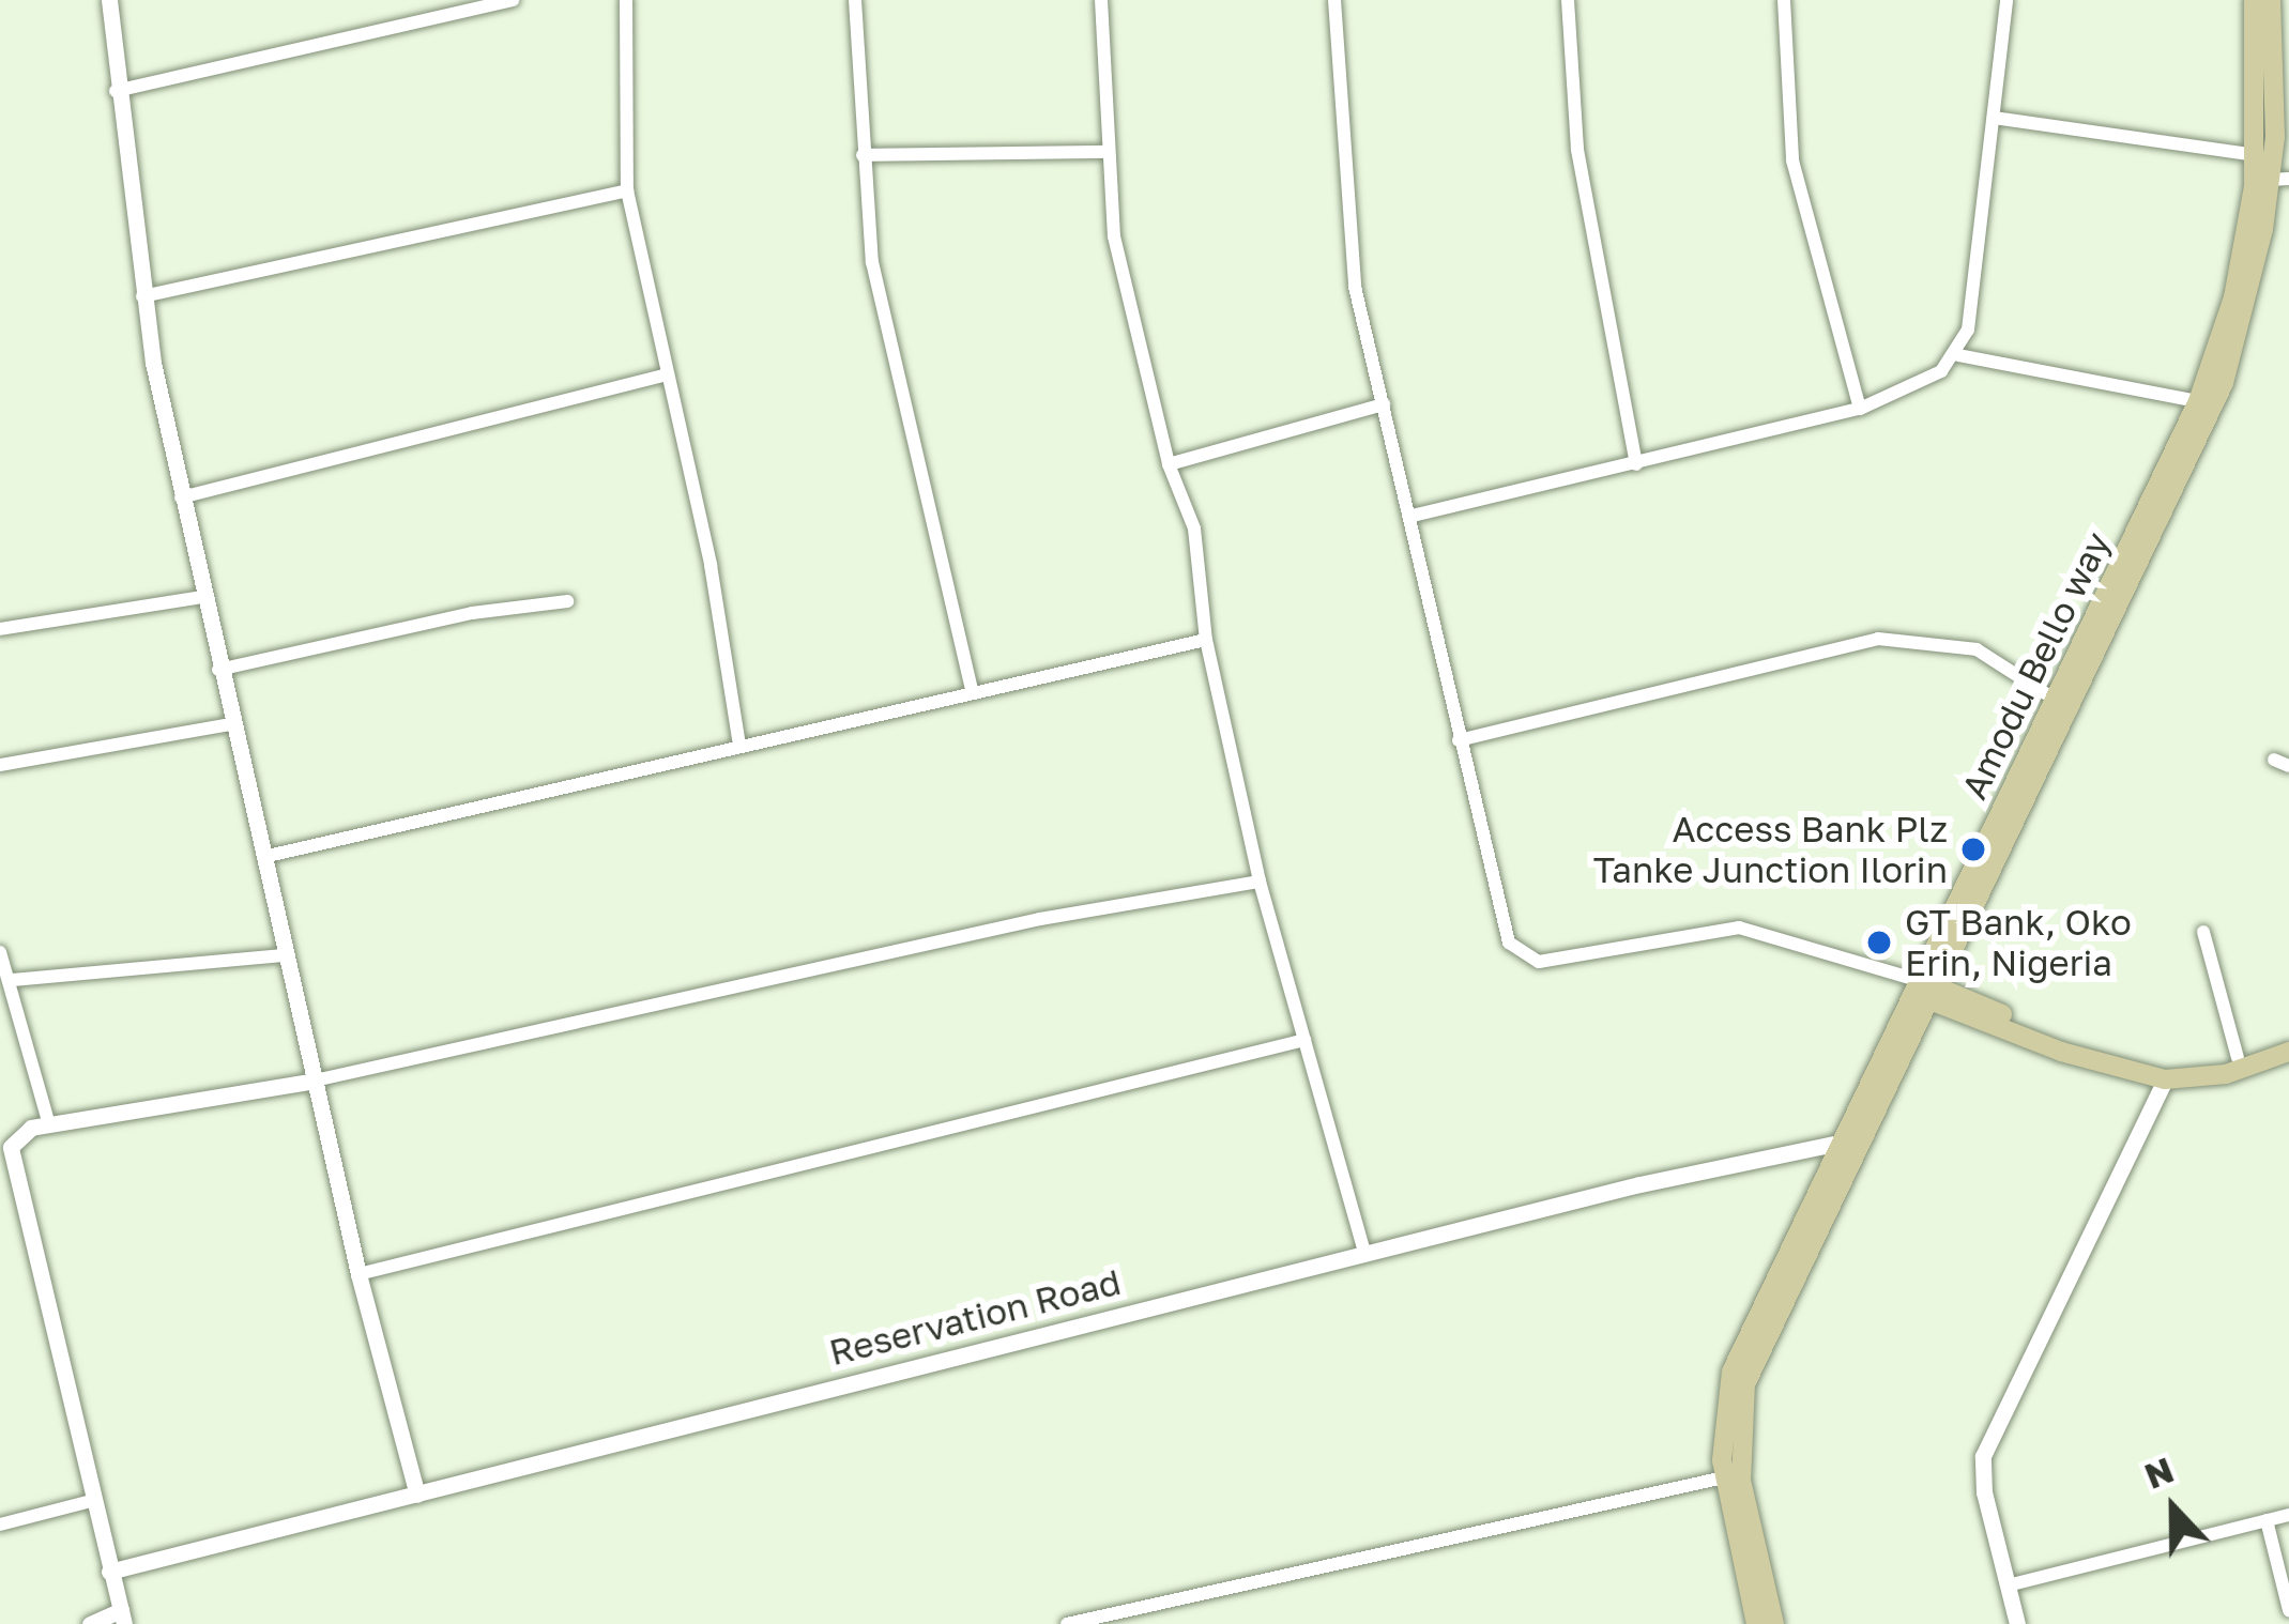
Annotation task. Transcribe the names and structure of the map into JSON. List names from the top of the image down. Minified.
{"streets":{"main road":["Amodu Bello way"],"street":["Reservation Road"]},"crossings":[["Amodu Bello way","Reservation Road"]],"places":["Access Bank Plz Tanke Junction Ilorin","GT Bank, Oko Erin, Nigeria"],"north":"top"}
